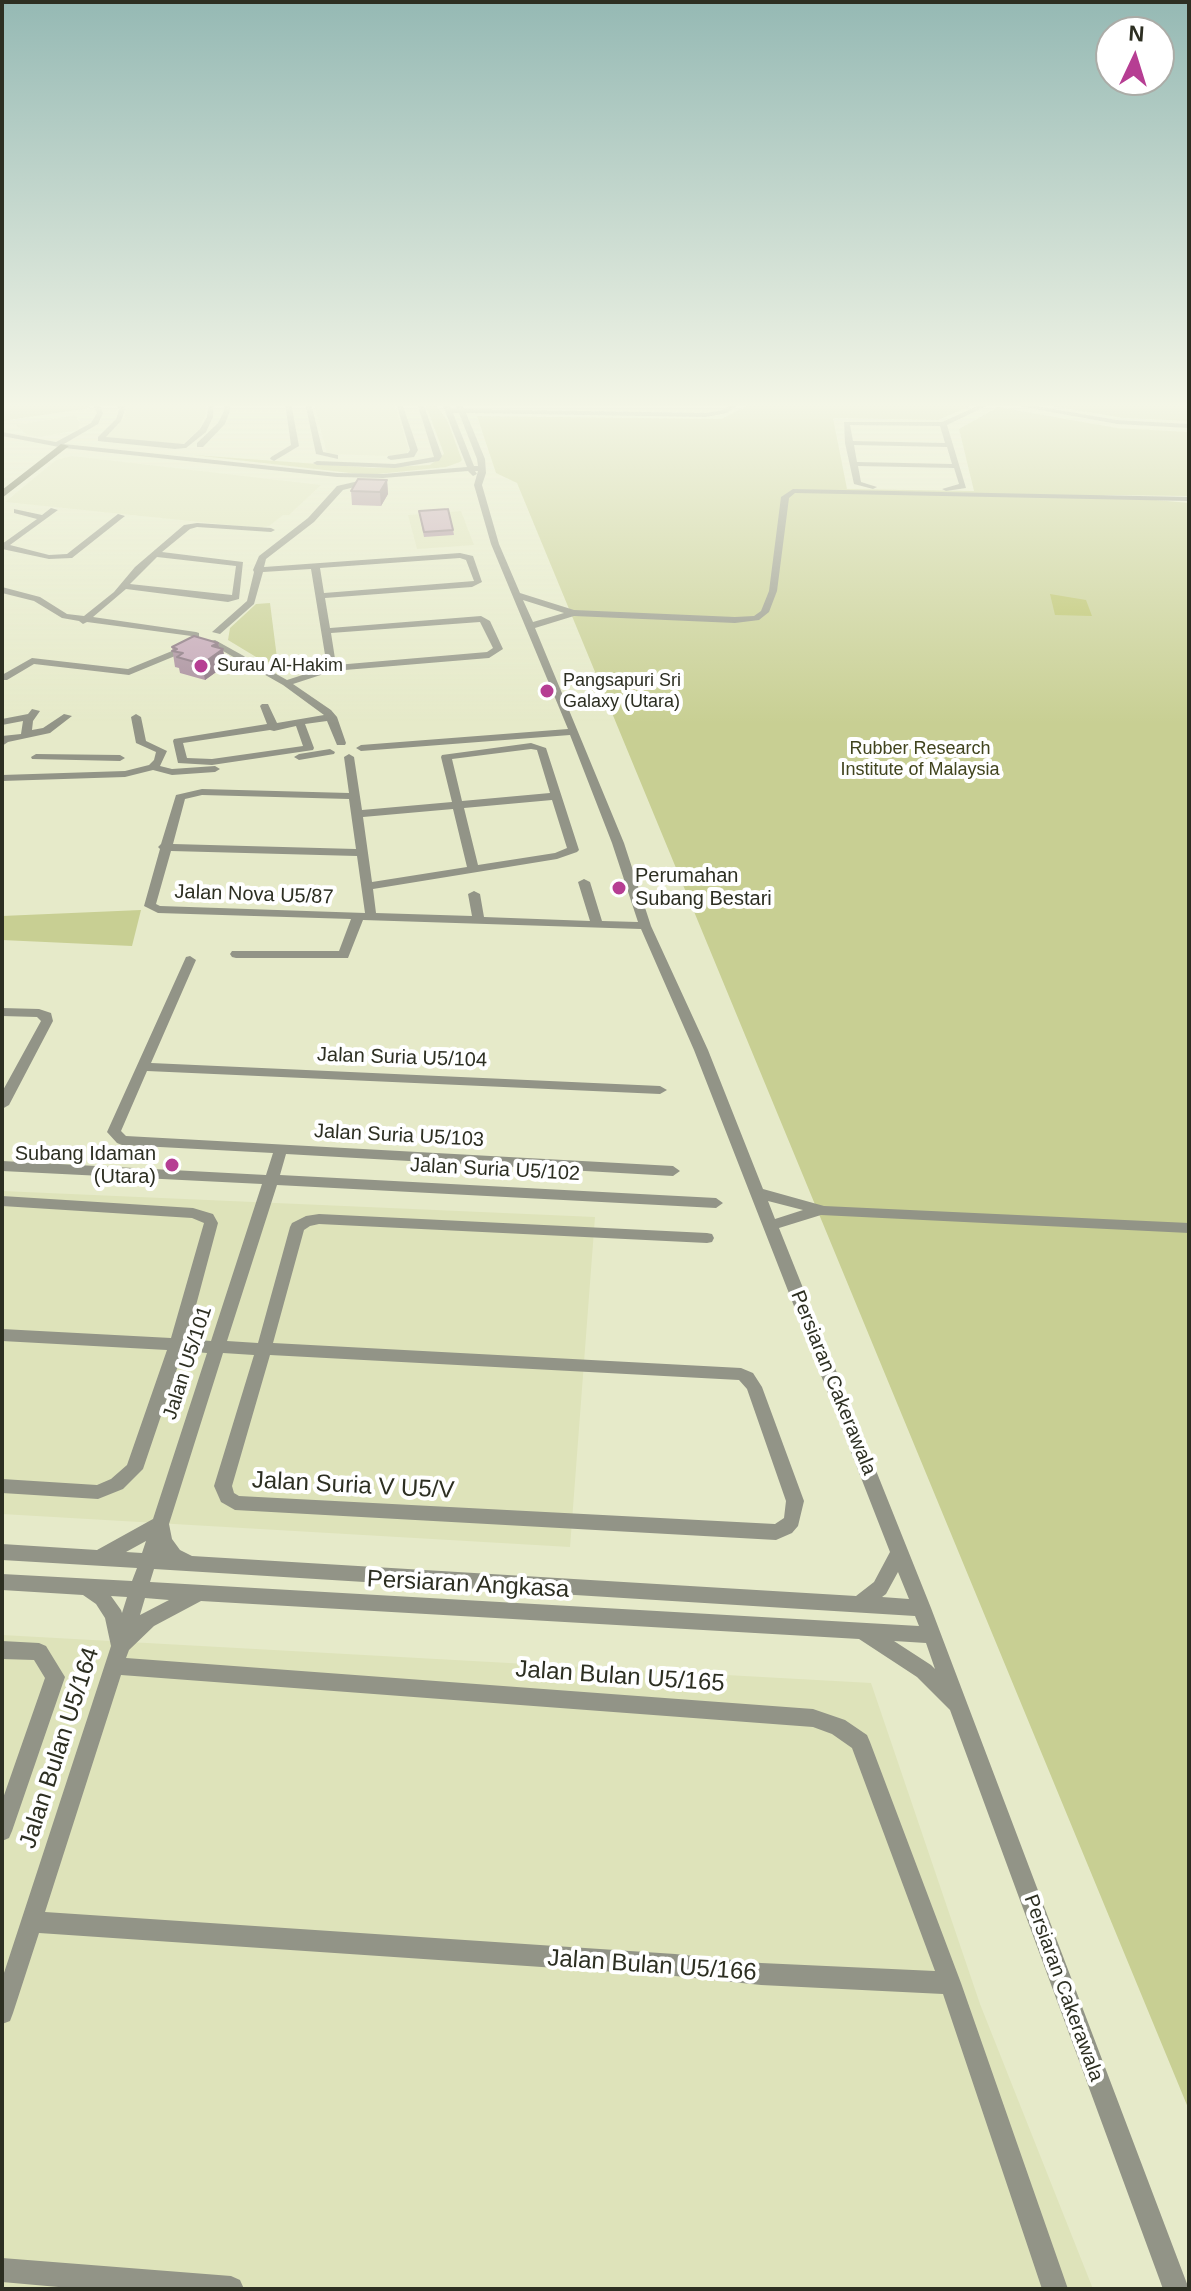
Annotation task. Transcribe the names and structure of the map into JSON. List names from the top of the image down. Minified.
{"streets":{"street":["Jalan Nova U5/87","Jalan Suria U5/104","Jalan Suria U5/103","Jalan Suria U5/102","Jalan U5/101","Persiaran Cakerawala","Jalan Suria V U5/V","Persiaran Angkasa","Jalan Bulan U5/165","Jalan Bulan U5/164","Jalan Bulan U5/166"]},"crossings":[["Jalan Nova U5/87","Persiaran Cakerawala"],["Jalan Suria U5/104","Jalan Suria U5/103"],["Jalan Suria U5/103","Jalan U5/101"],["Jalan Suria U5/102","Jalan U5/101"],["Jalan U5/101","Persiaran Angkasa"],["Jalan U5/101","Jalan Bulan U5/164"],["Persiaran Cakerawala","Persiaran Angkasa"],["Persiaran Angkasa","Jalan Bulan U5/164"],["Jalan Bulan U5/165","Jalan Bulan U5/164"],["Jalan Bulan U5/165","Jalan Bulan U5/166"],["Jalan Bulan U5/164","Jalan Bulan U5/166"]],"parks":["Rubber Research Institute of Malaysia"],"places":["Surau Al-Hakim","Pangsapuri Sri Galaxy (Utara)","Perumahan Subang Bestari","Subang Idaman (Utara)"],"north":"top"}
